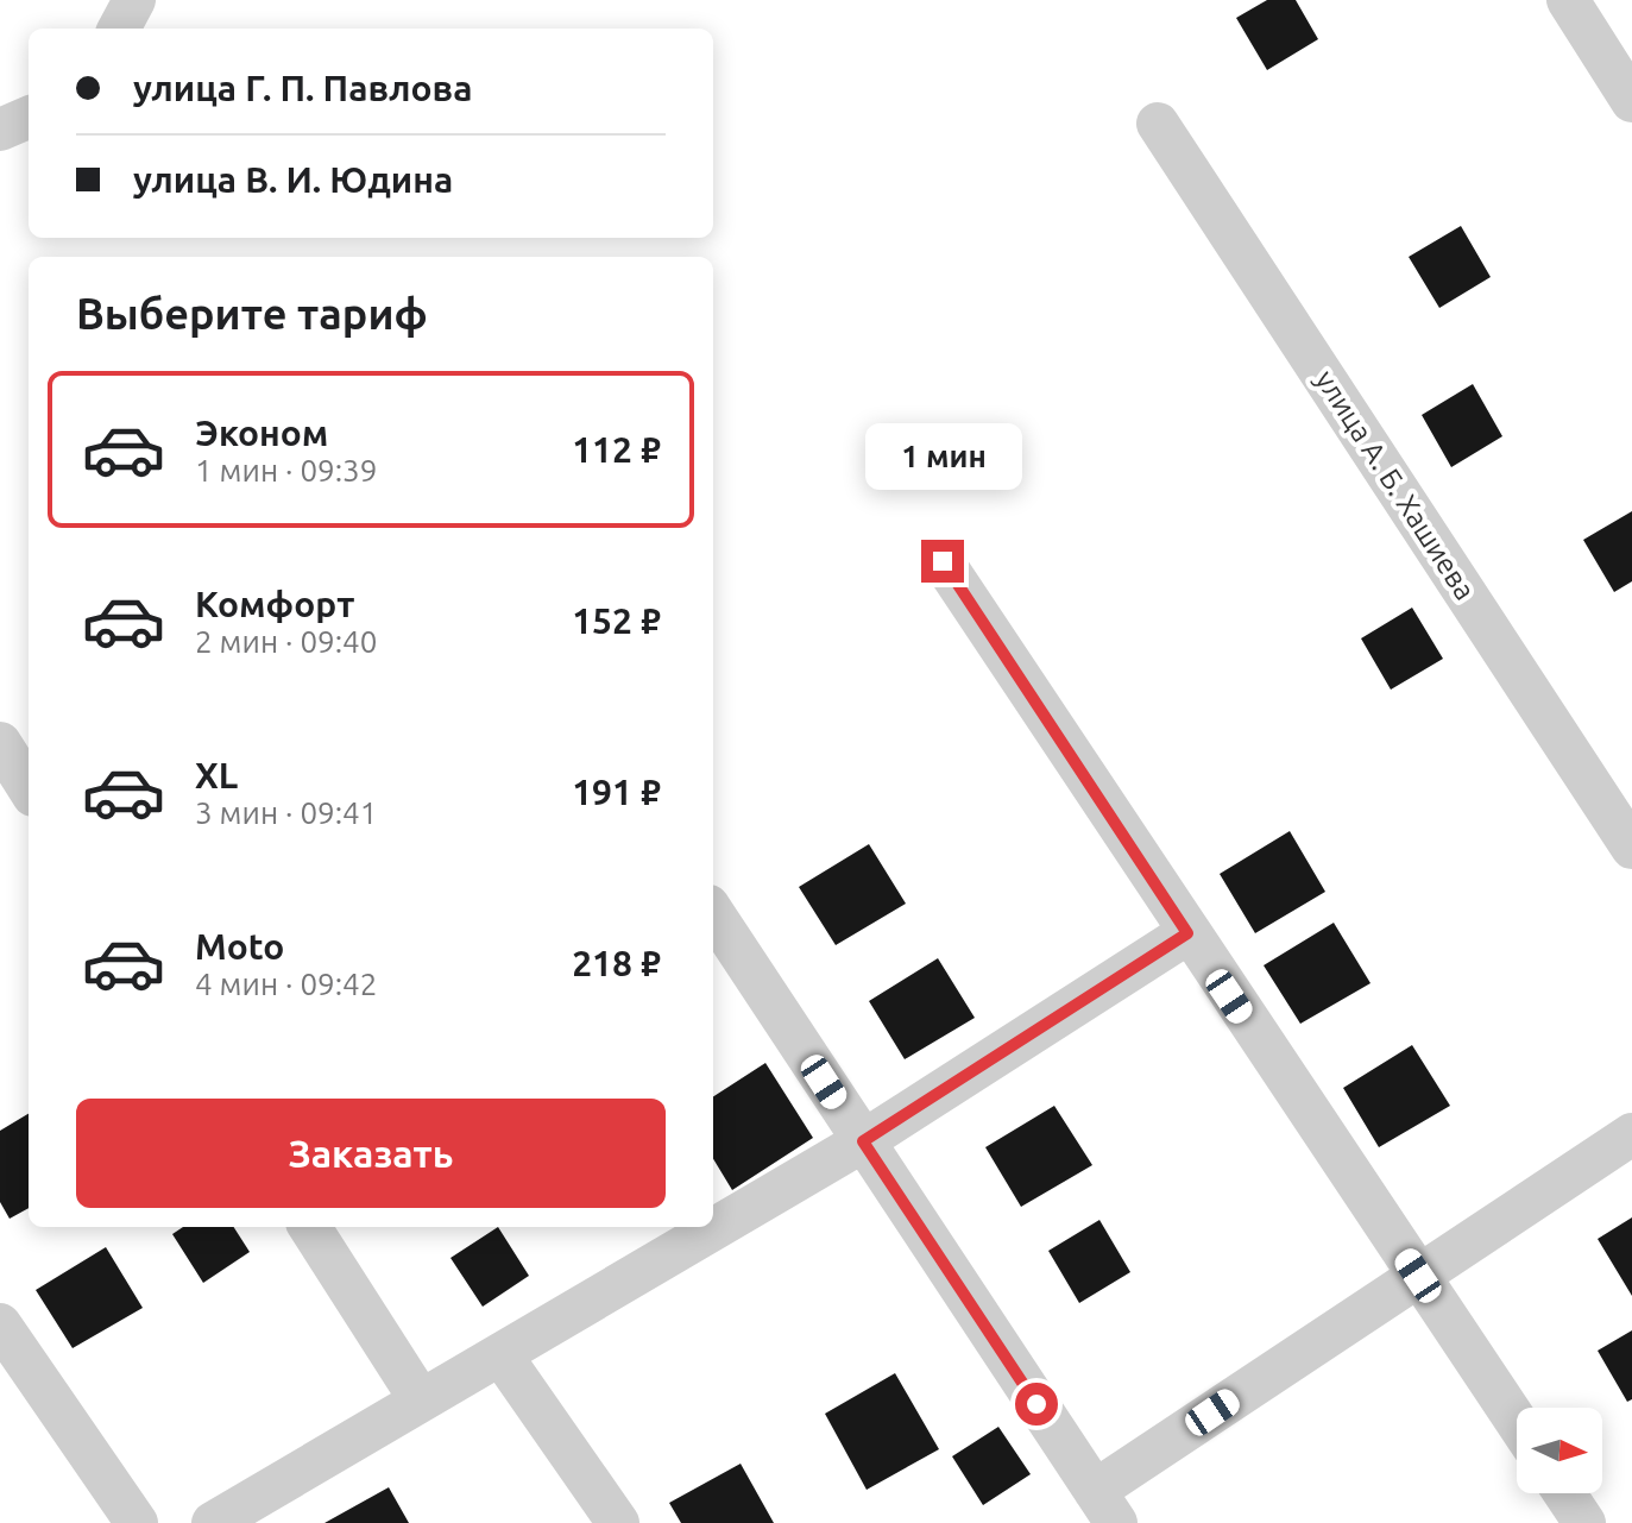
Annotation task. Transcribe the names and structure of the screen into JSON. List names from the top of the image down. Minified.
{"streets":{"street":["улица А. Б. Хашиева"]},"north":"right","page":{"banner":["улица Г. П. Павлова","улица В. И. Юдина"],"heading":"Выберите тариф","list":[{"name":"Эконом","note":"1 мин · 09:39","value":"112 ₽"},{"name":"Комфорт","note":"2 мин · 09:40","value":"152 ₽"},{"name":"XL","note":"3 мин · 09:41","value":"191 ₽"},{"name":"Moto","note":"4 мин · 09:42","value":"218 ₽"}],"bubble":"1 мин","buttons":"Заказать"}}
